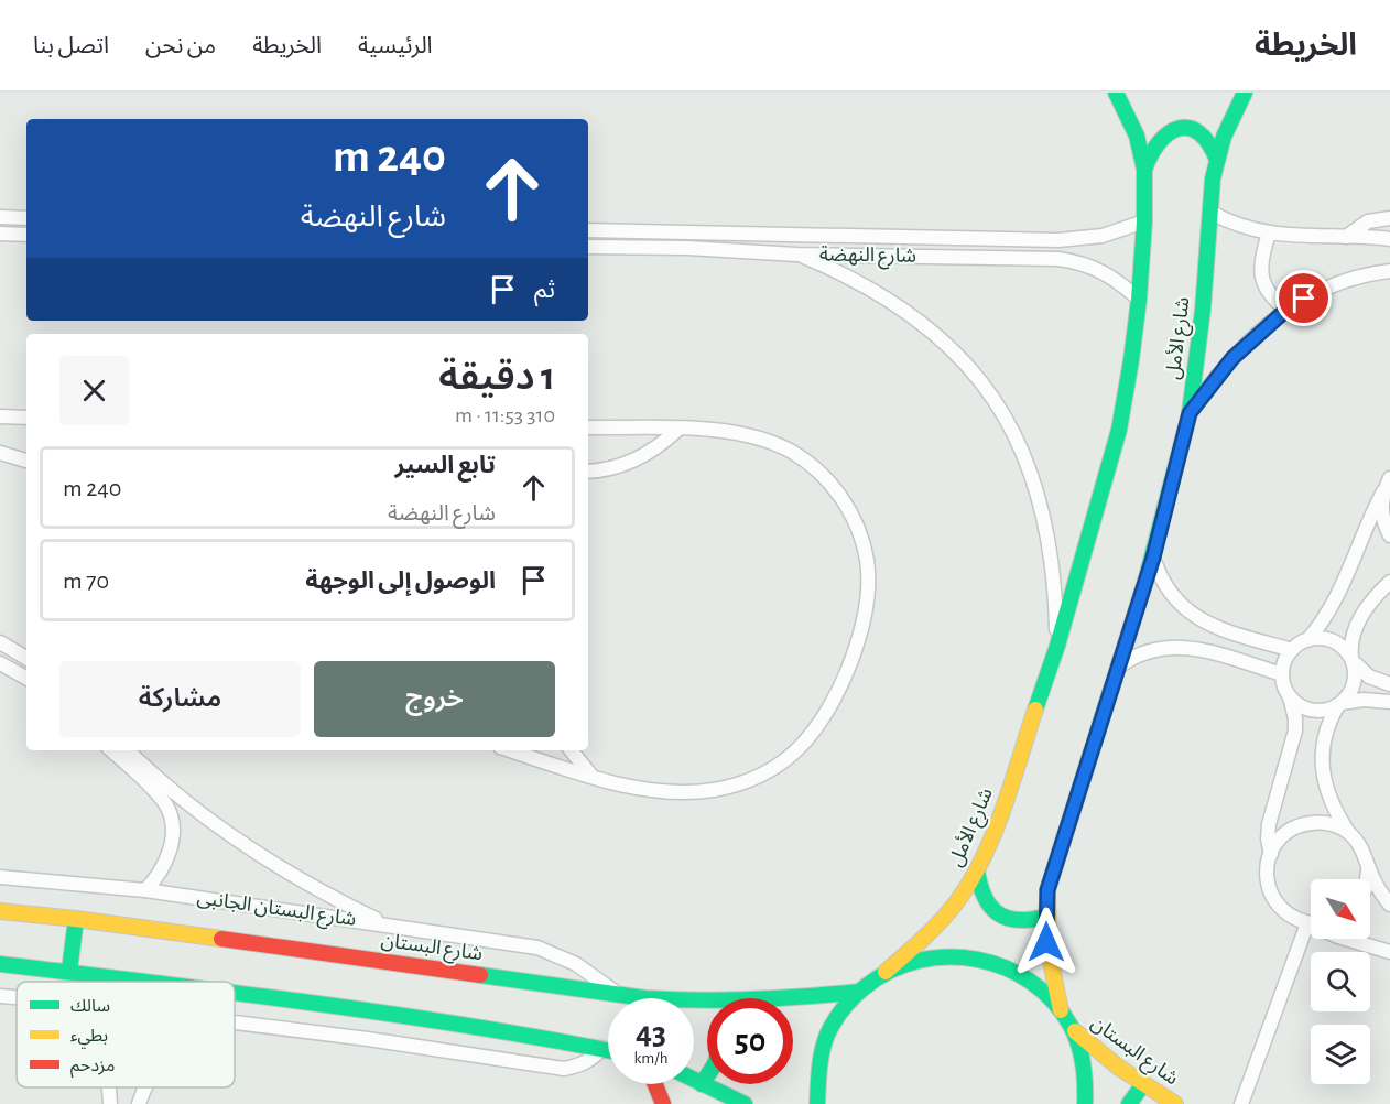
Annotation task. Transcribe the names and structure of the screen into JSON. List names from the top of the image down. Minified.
{"streets":{"main road":["شارع الأمل","شارع البستان"],"street":["شارع النهضة","شارع البستان الجانبى"]},"crossings":[["شارع النهضة","شارع الأمل"],["شارع البستان الجانبى","شارع البستان"]],"legend":["سالك","بطيء","مزدحم"],"north":"bottom right","page":{"header":"الخريطة","nav":["الرئيسية","الخريطة","من نحن","اتصل بنا"],"turn":["240 m","شارع النهضة"],"then":"ثم","heading":["1 دقيقة","310 m · 11:53"],"list":[{"name":"تابع السير","note":"شارع النهضة","value":"240 m"},{"name":"الوصول إلى الوجهة","value":"70 m"}],"buttons":["خروج","مشاركة"],"speed":"43 km/h","limit":"50"}}
